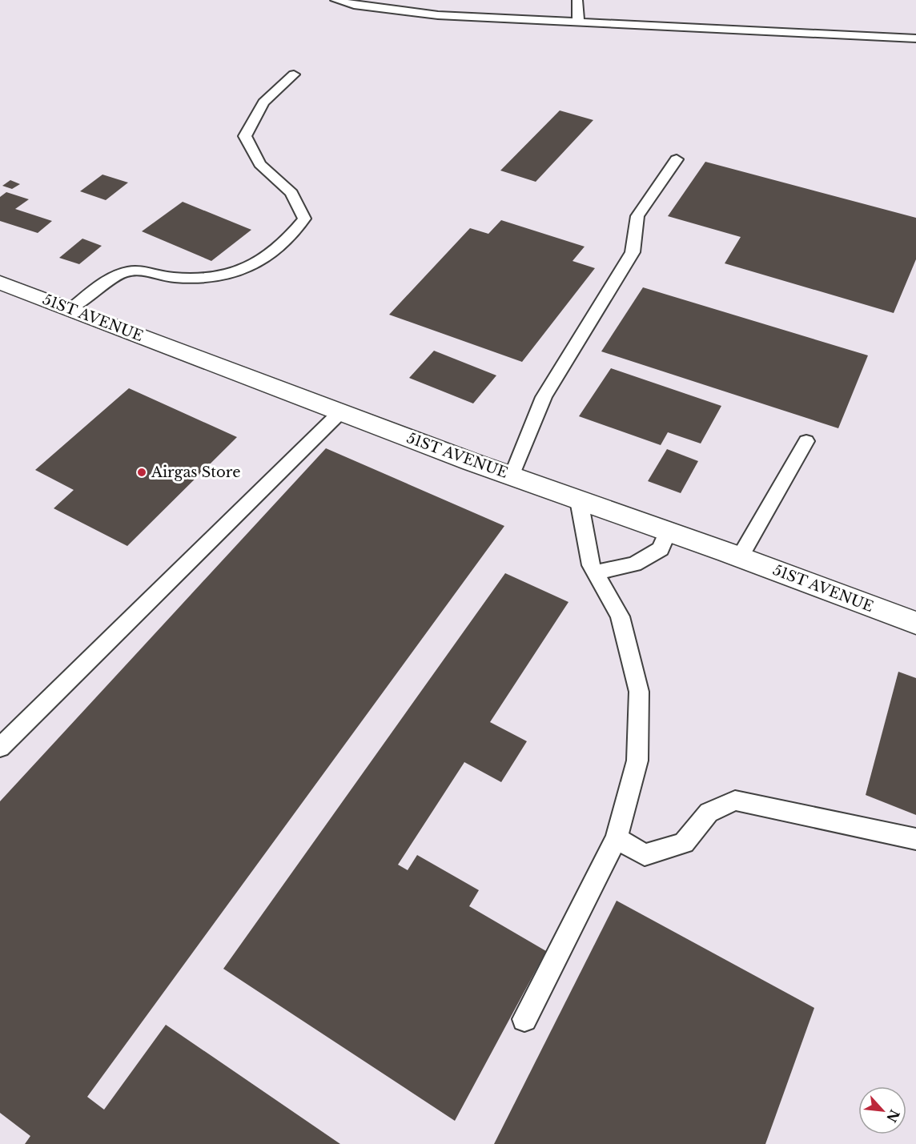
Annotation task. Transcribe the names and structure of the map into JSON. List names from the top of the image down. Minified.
{"streets":{"street":["51ST AVENUE"]},"places":["Airgas Store"],"north":"bottom right"}
